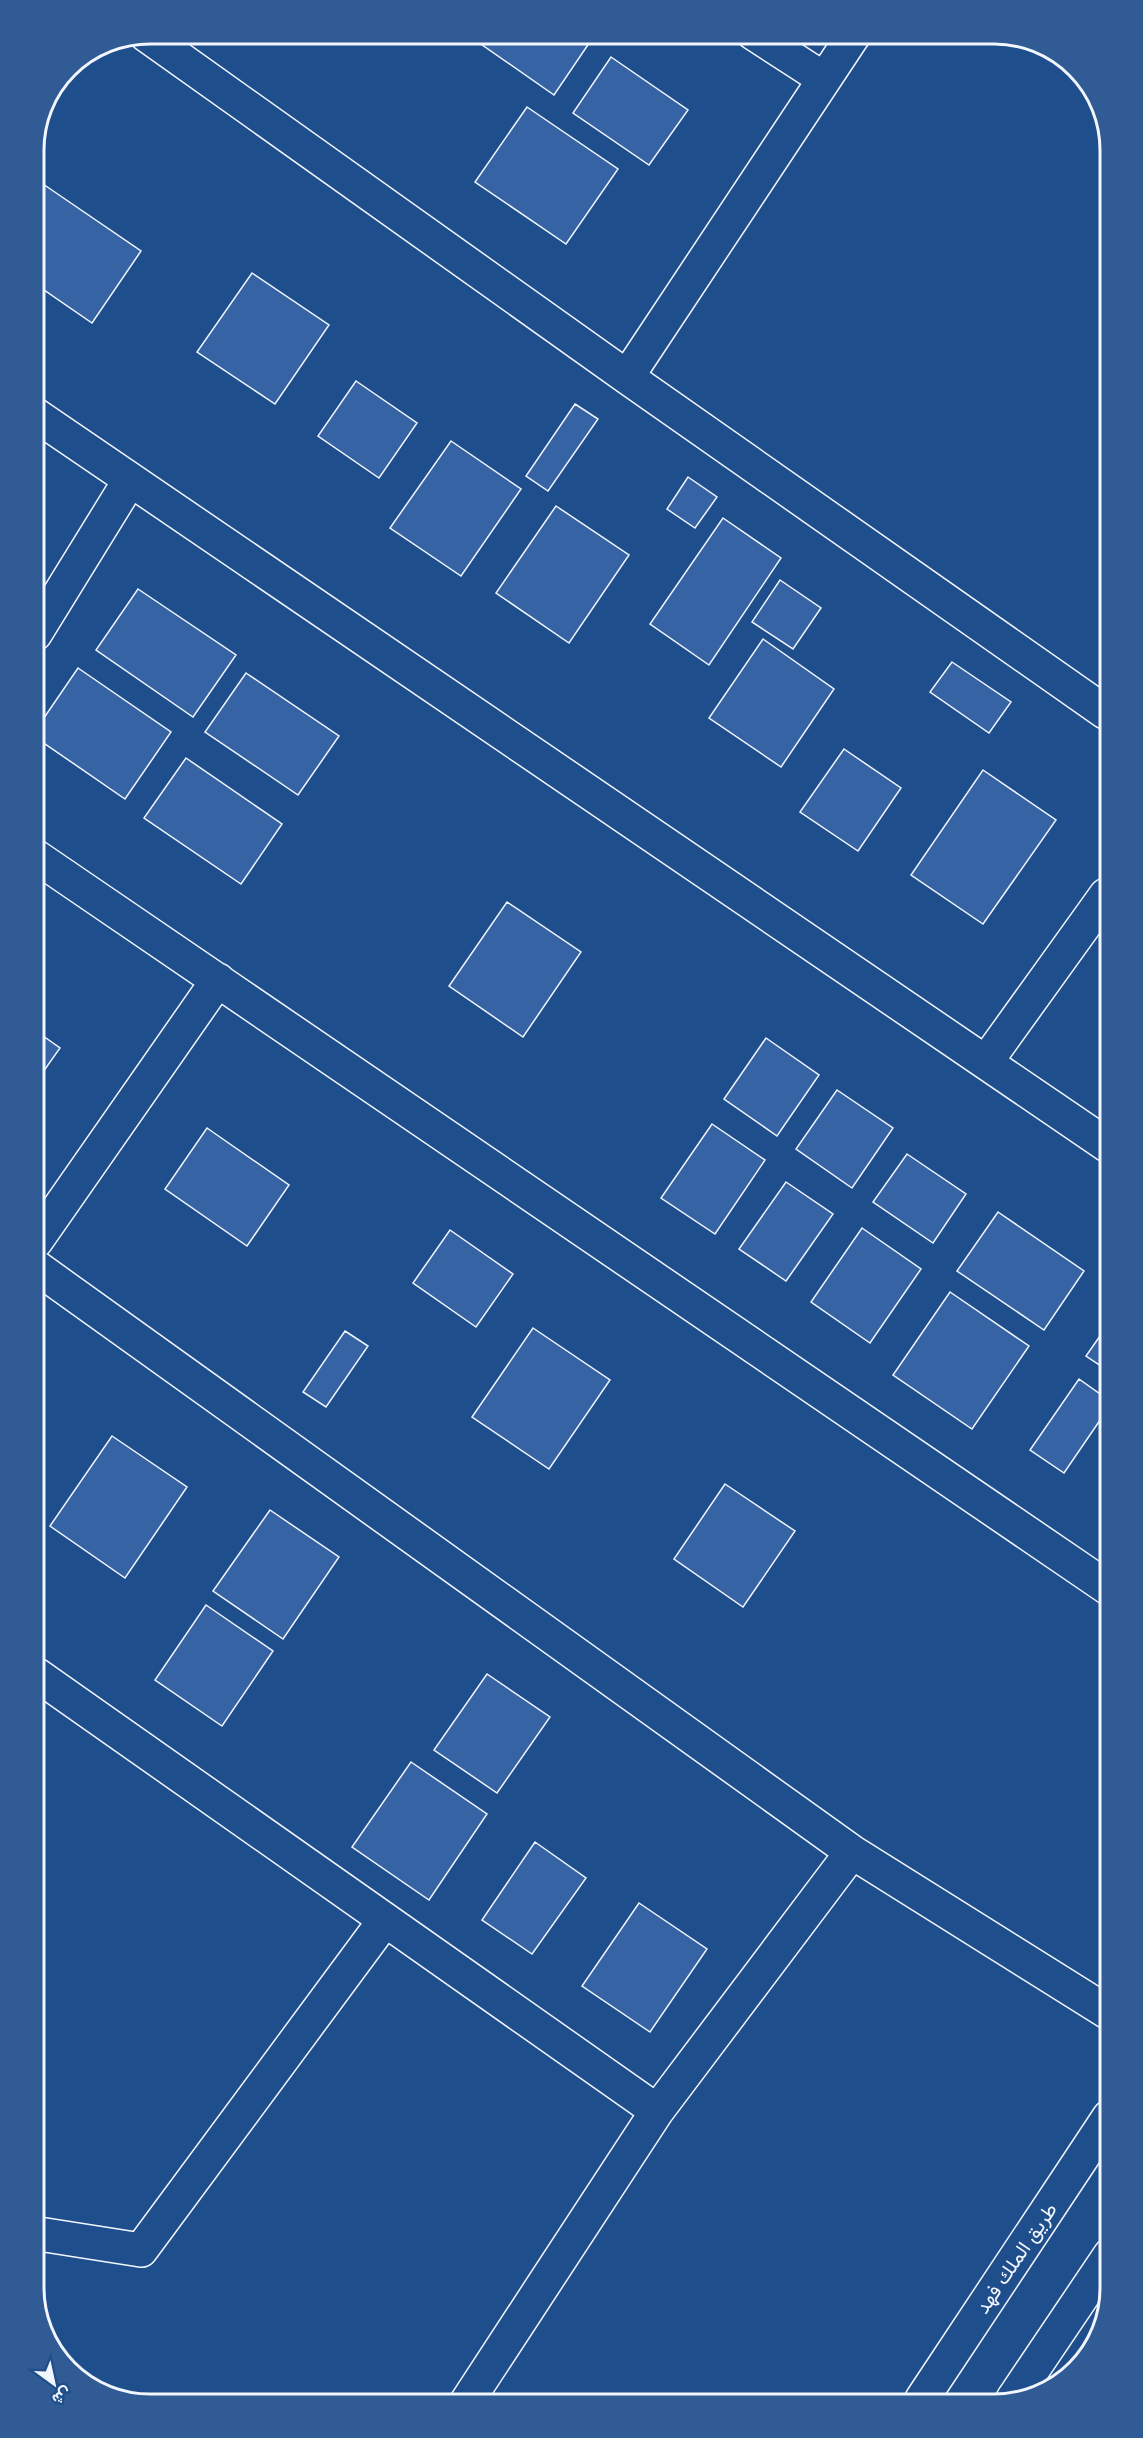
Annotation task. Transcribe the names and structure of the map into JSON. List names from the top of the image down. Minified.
{"streets":{"street":["طريق الملك فهد"]},"north":"bottom right"}
